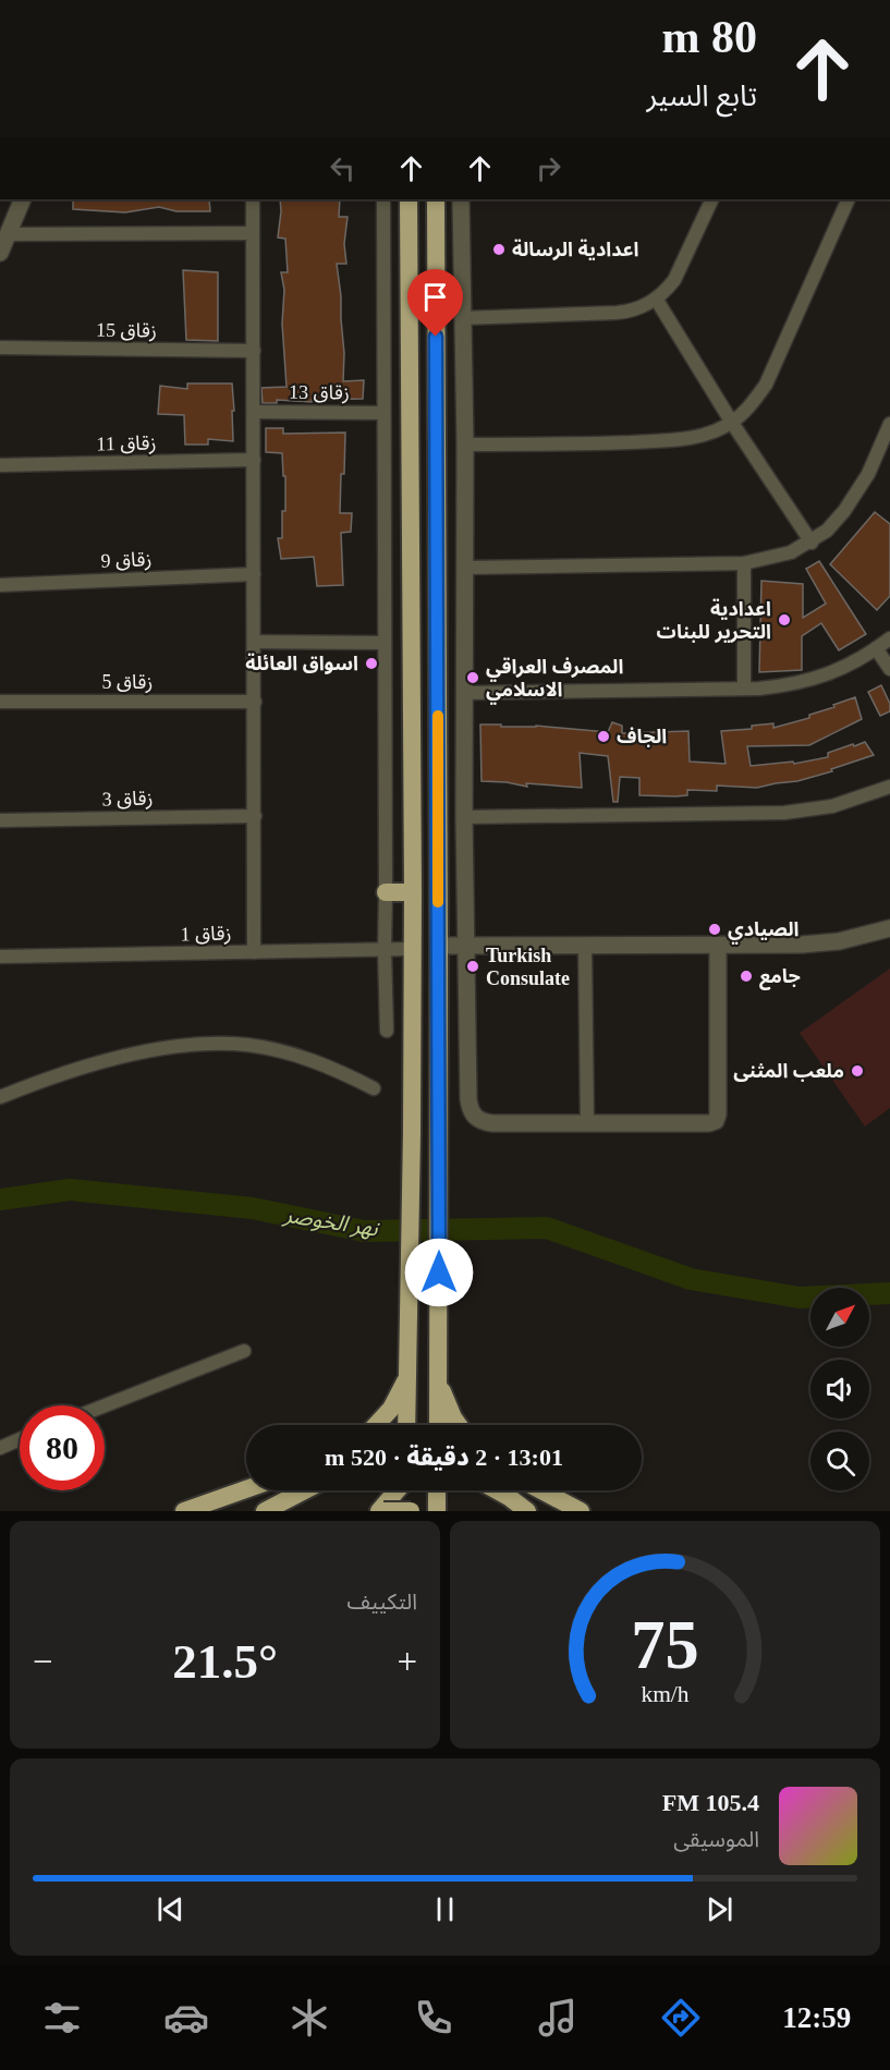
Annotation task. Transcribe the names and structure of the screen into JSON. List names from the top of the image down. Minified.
{"streets":{"street":["زقاق 15","زقاق 13","زقاق 11","زقاق 9","زقاق 5","زقاق 3","زقاق 1"]},"water":["نهر الخوصر"],"places":["اعدادية الرسالة","اعدادية التحرير للبنات","اسواق العائلة","المصرف العراقي الاسلامي","الجاف","الصيادي","Turkish Consulate","جامع","ملعب المثنى"],"north":"top right","page":{"turn":["80 m","تابع السير"],"limit":"80","trip":"13:01 · 2 دقيقة · 520 m","tile":"التكييف","heat":["−","21.5°","+"],"song":["105.4 FM","الموسيقى"],"tabs":"12:59","gauge":["75","km/h"]}}
